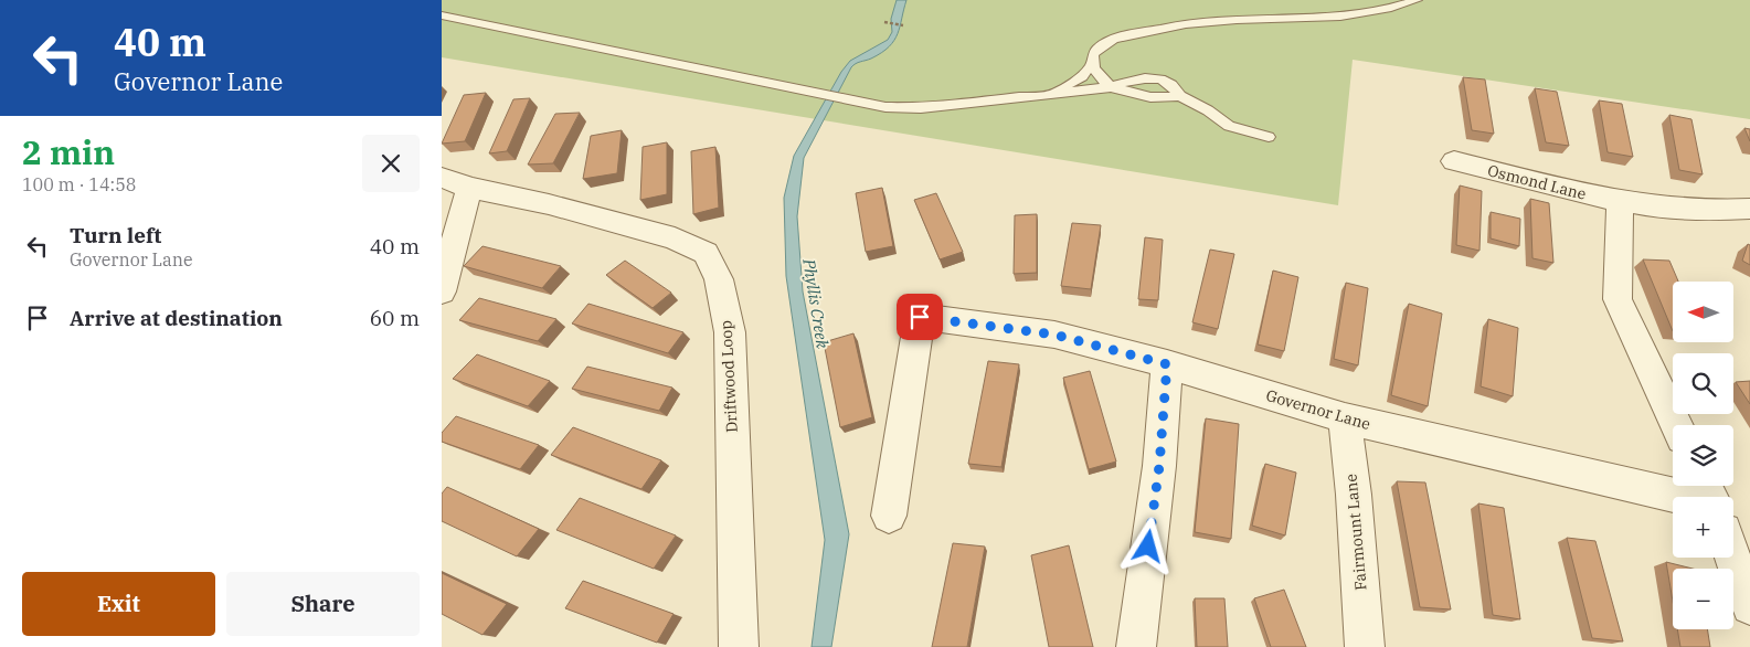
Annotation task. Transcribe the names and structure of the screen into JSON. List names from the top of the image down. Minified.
{"streets":{"street":["Osmond Lane","Driftwood Loop","Governor Lane","Fairmount Lane"]},"crossings":[["Governor Lane","Fairmount Lane"]],"water":["Phyllis Creek"],"north":"left","page":{"turn":["40 m","Governor Lane"],"heading":["2 min","100 m · 14:58"],"list":[{"name":"Turn left","note":"Governor Lane","value":"40 m"},{"name":"Arrive at destination","value":"60 m"}],"map_buttons":["+","−"],"buttons":["Exit","Share"]}}
